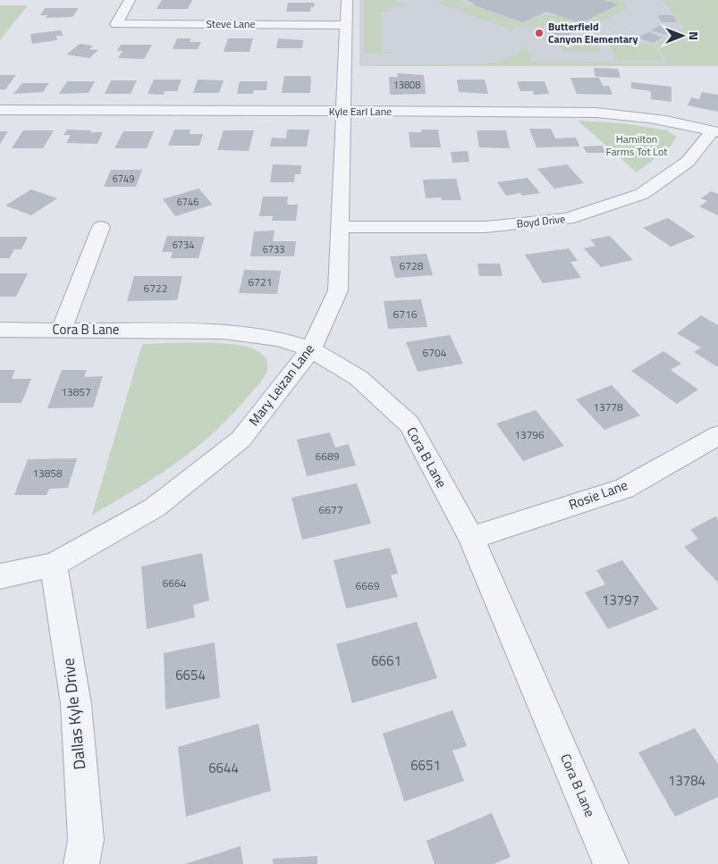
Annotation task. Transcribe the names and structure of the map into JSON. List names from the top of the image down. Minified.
{"streets":{"street":["Steve Lane","Kyle Earl Lane","Boyd Drive","Cora B Lane","Mary Leizan Lane","Rosie Lane","Dallas Kyle Drive"]},"crossings":[["Steve Lane","Mary Leizan Lane"],["Kyle Earl Lane","Boyd Drive"],["Kyle Earl Lane","Mary Leizan Lane"],["Boyd Drive","Mary Leizan Lane"],["Cora B Lane","Mary Leizan Lane"],["Cora B Lane","Rosie Lane"],["Mary Leizan Lane","Dallas Kyle Drive"]],"parks":["Hamilton Farms Tot Lot"],"places":["Butterfield Canyon Elementary"],"house_numbers":["13808","6749","6746","6734","6733","6728","6721","6722","6716","6704","13857","13778","13796","6689","13858","6677","6664","6669","13797","6661","6654","6651","6644","13784"],"north":"right"}
